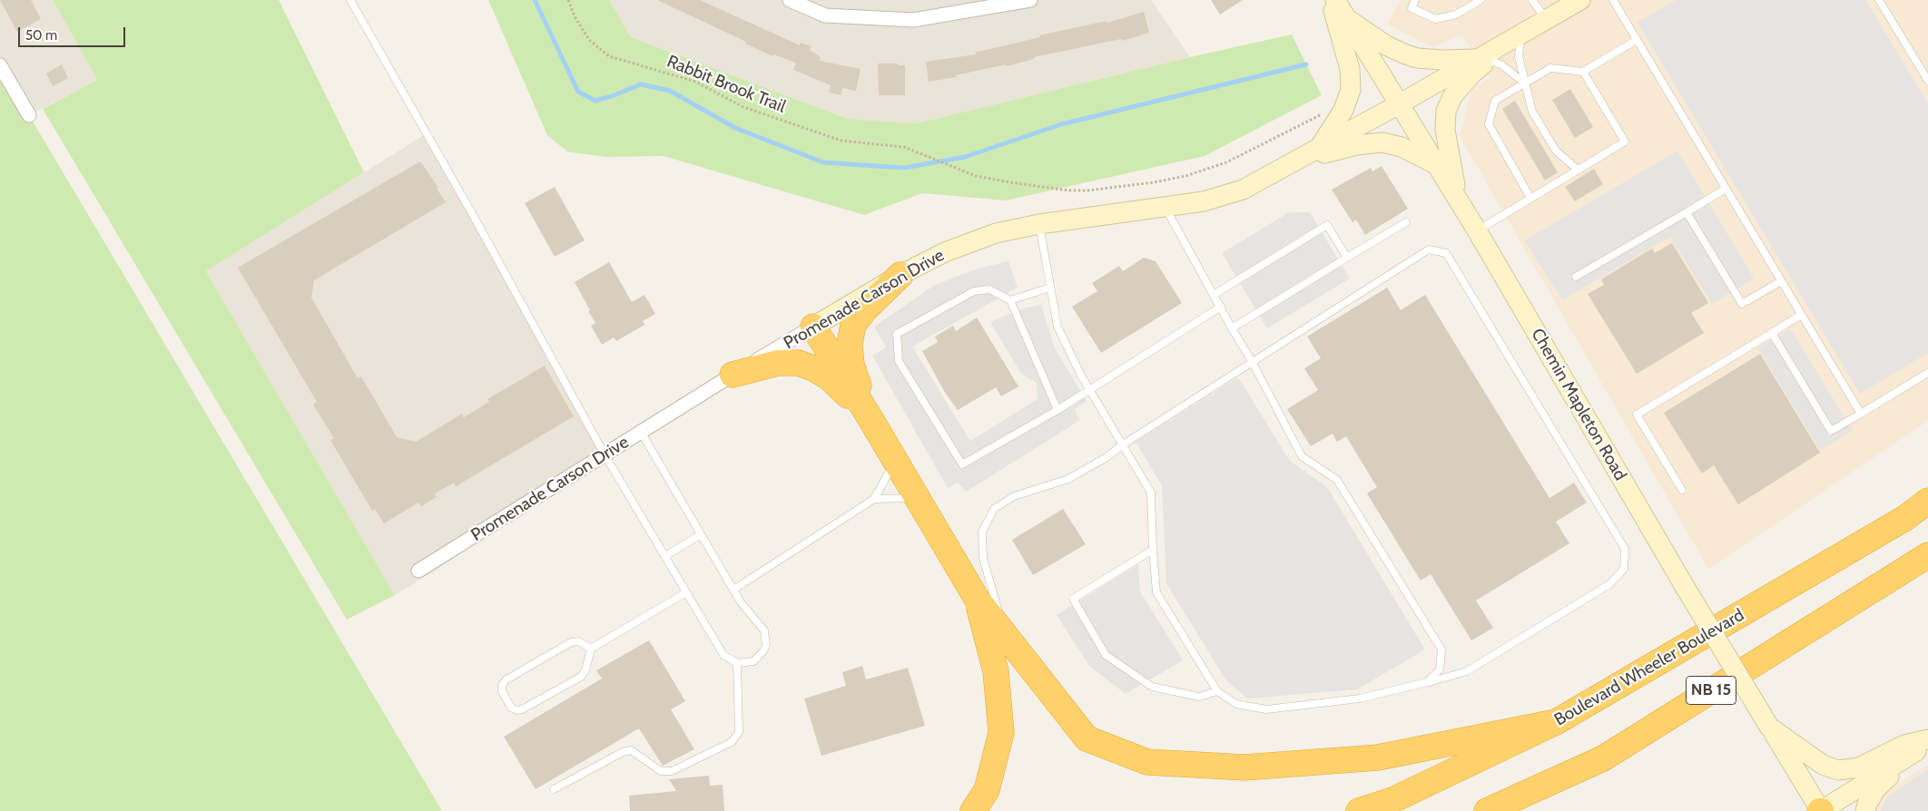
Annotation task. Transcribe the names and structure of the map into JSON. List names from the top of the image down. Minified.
{"streets":{"highway":["Boulevard Wheeler Boulevard","NB 15"],"main road":["Promenade Carson Drive","Chemin Mapleton Road"],"path":["Rabbit Brook Trail"]},"crossings":[["Promenade Carson Drive","Chemin Mapleton Road"]],"scale_bar":"50 m"}
